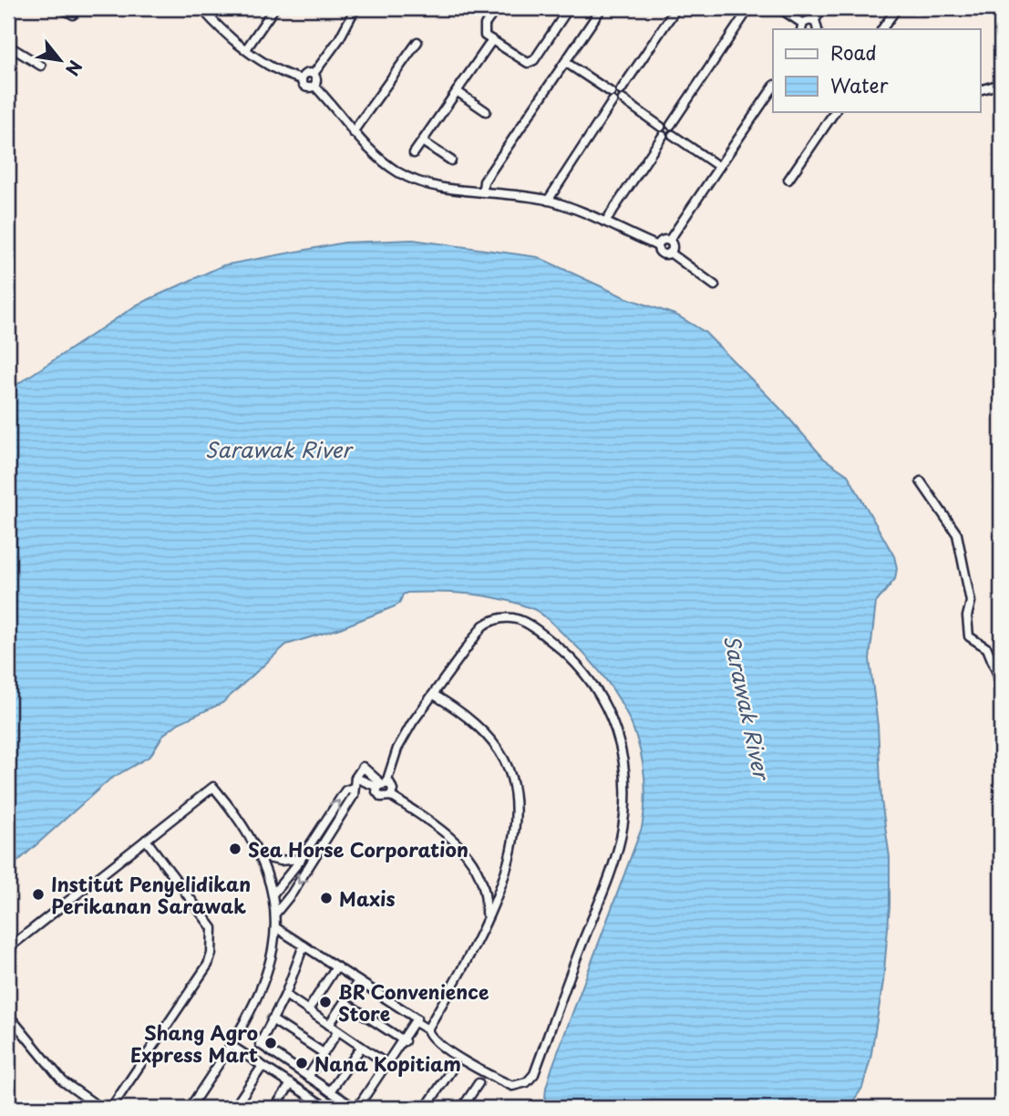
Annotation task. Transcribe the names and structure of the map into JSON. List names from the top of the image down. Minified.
{"water":["Sarawak River"],"places":["Sea Horse Corporation","Institut Penyelidikan Perikanan Sarawak","Maxis","BR Convenience Store","Shang Agro Express Mart","Nana Kopitiam"],"legend":["Road","Water"],"north":"bottom right"}
